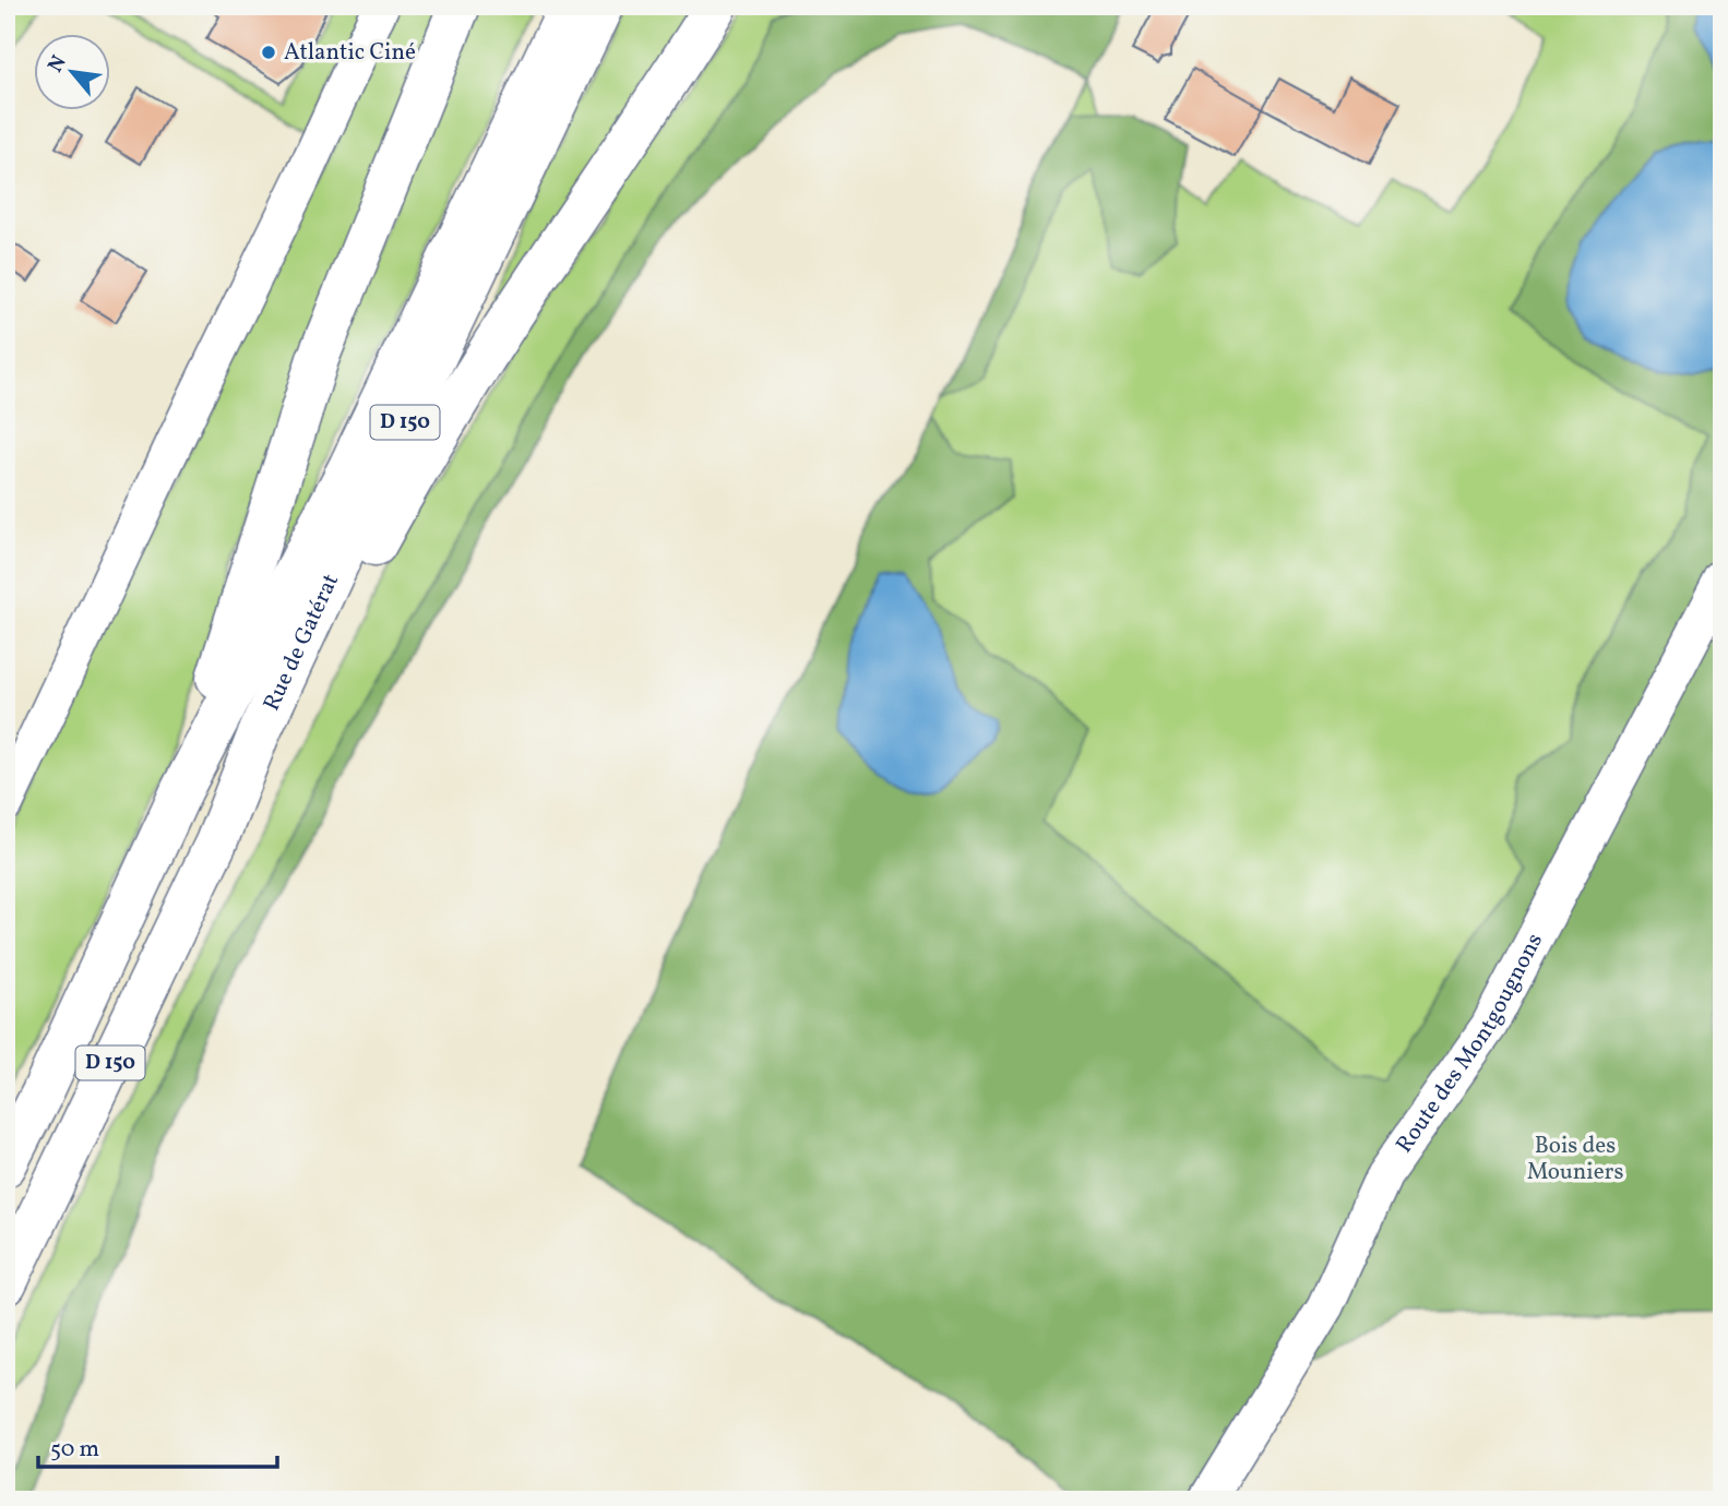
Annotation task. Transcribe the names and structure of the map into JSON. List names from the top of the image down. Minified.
{"streets":{"main road":["D 150","Rue de Gatérat"],"street":["Route des Montgougnons"]},"parks":["Bois des Mouniers"],"places":["Atlantic Ciné"],"scale_bar":"50 m","north":"top left"}
